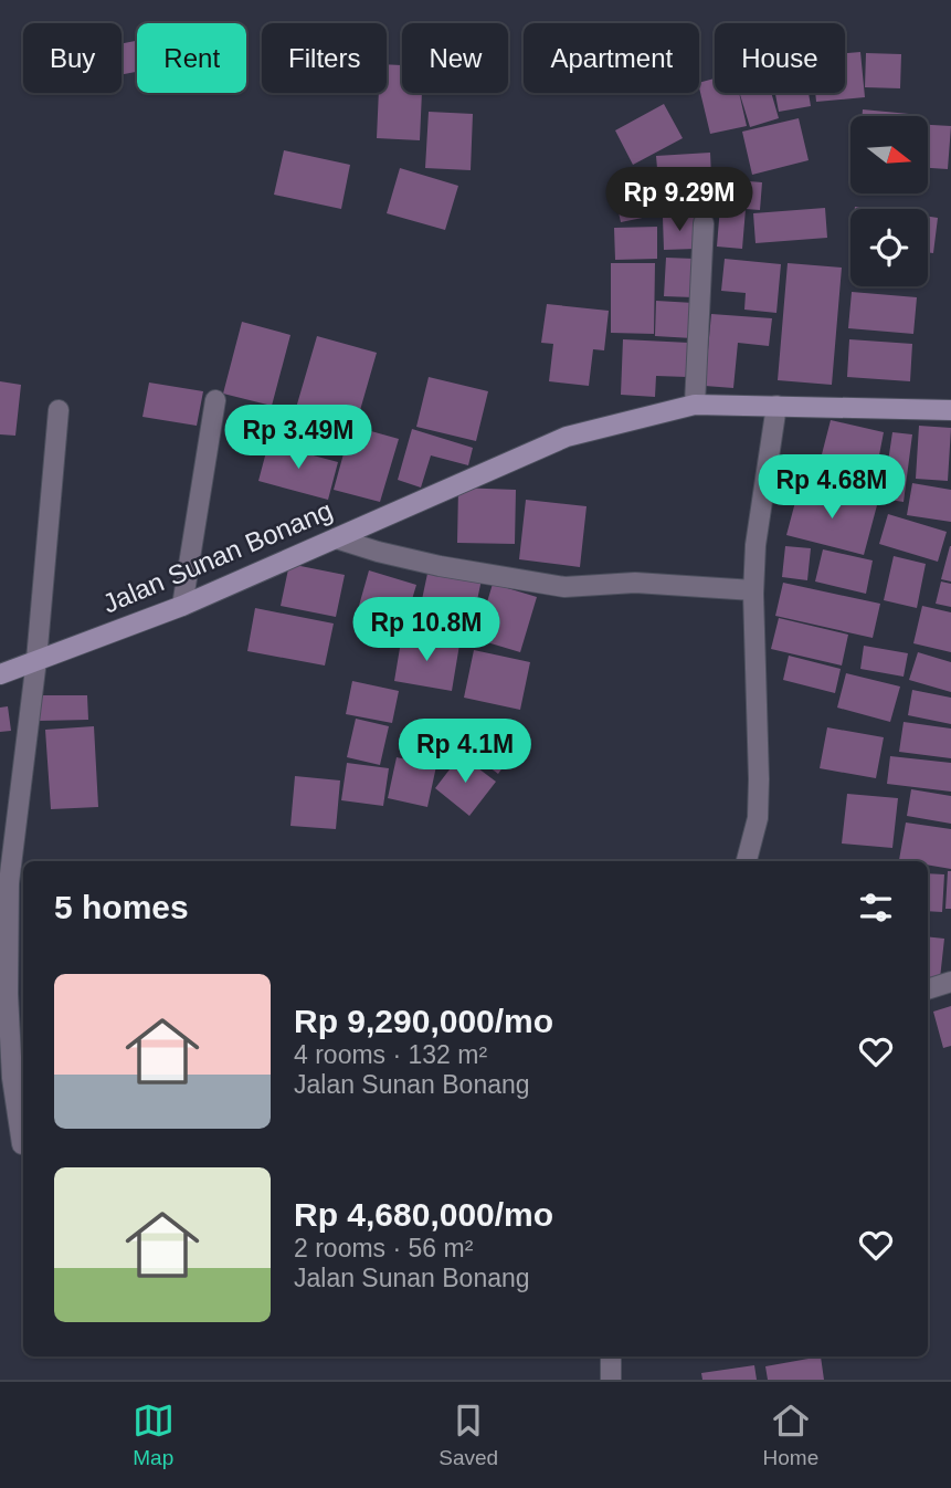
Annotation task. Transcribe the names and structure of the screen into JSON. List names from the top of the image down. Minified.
{"streets":{"street":["Jalan Sunan Bonang"]},"north":"right","page":{"chip":["Buy","Rent","Filters","New","Apartment","House"],"price":["Rp 9.29M","Rp 3.49M","Rp 4.68M","Rp 10.8M","Rp 4.1M"],"heading":"5 homes","list":[{"name":"Rp 9,290,000/mo","note":"4 rooms · 132 m² · Jalan Sunan Bonang"},{"name":"Rp 4,680,000/mo","note":"2 rooms · 56 m² · Jalan Sunan Bonang"}],"tabs":["Map","Saved","Home"]}}
